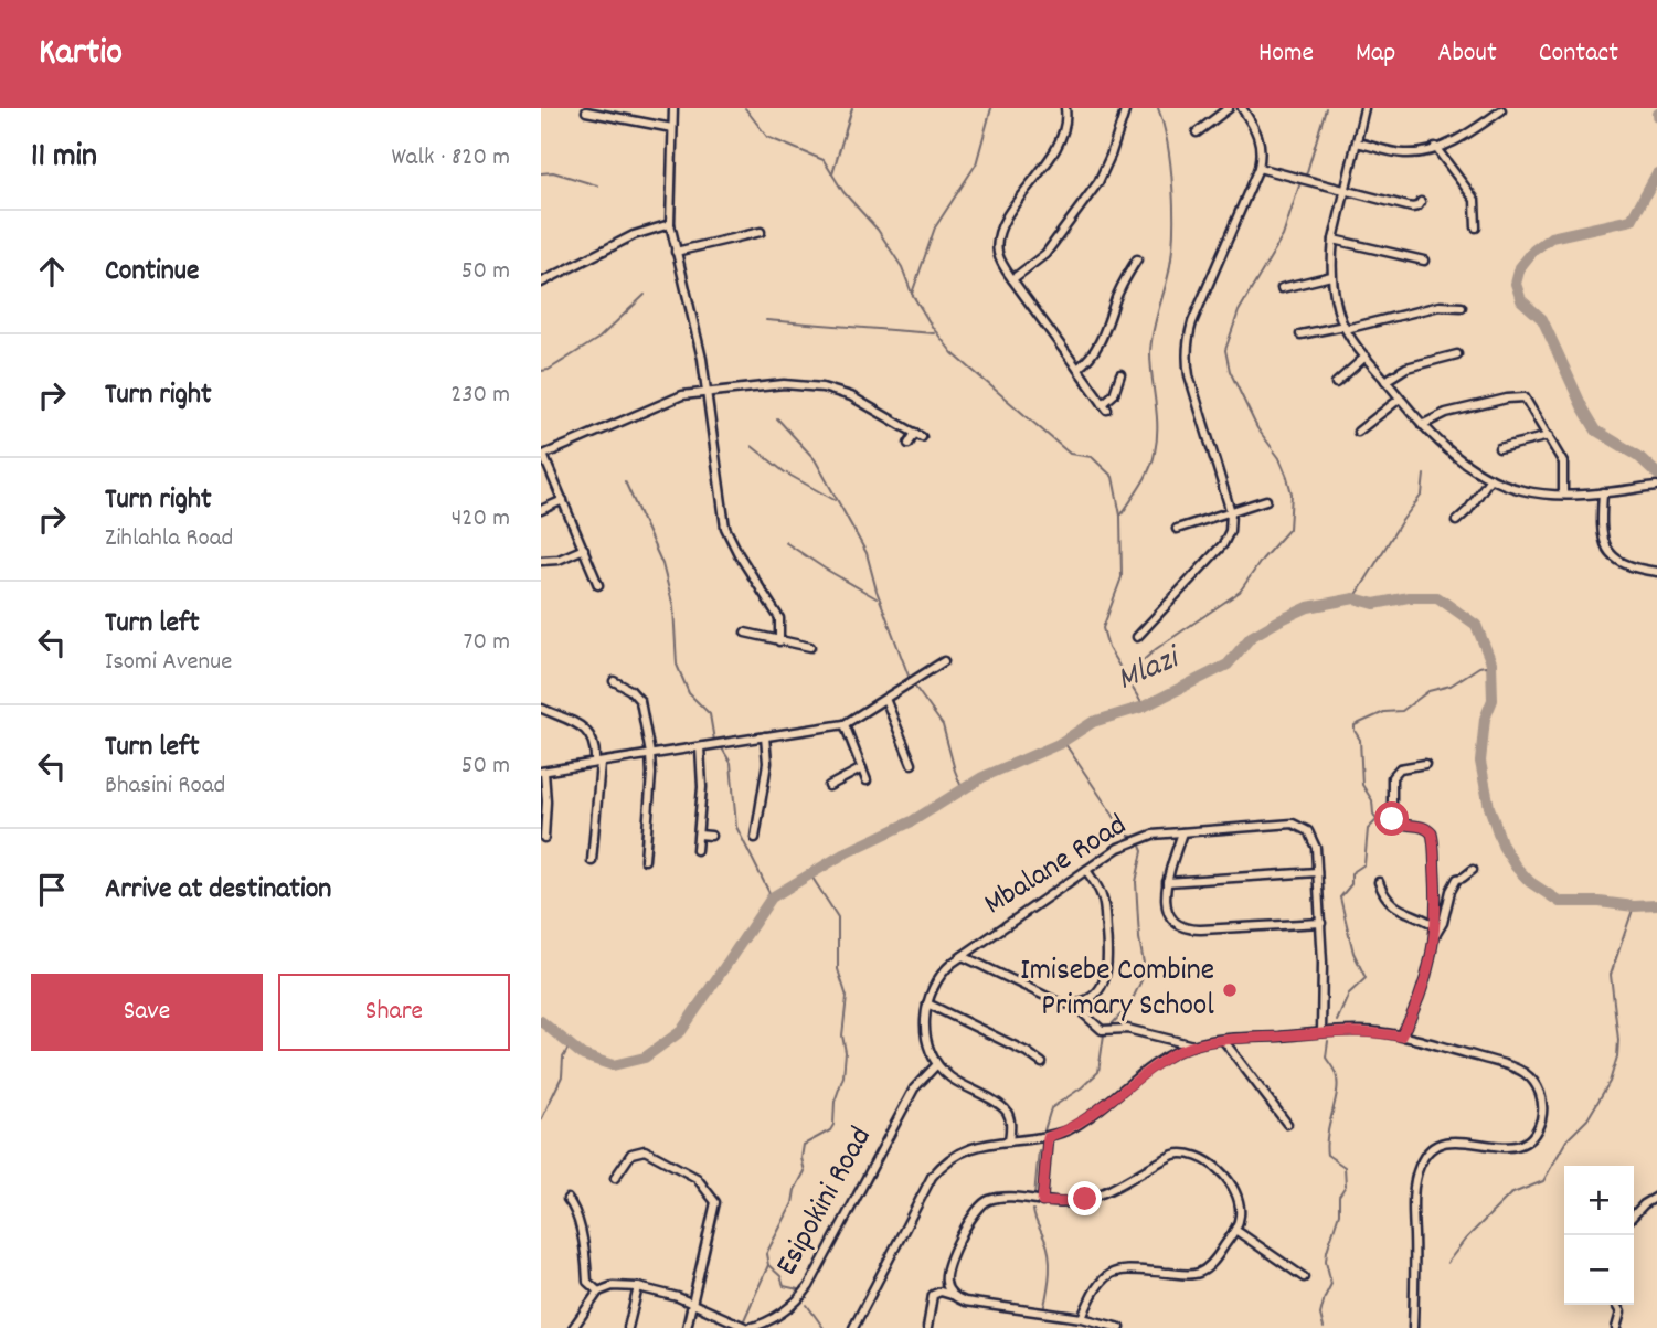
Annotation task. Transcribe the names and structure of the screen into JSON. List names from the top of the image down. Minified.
{"streets":{"street":["Mbalane Road","Esipokini Road"]},"crossings":[["Mbalane Road","Esipokini Road"]],"water":["Mlazi"],"places":["Imisebe Combine Primary School"],"page":{"header":"Kartio","nav":["Home","Map","About","Contact"],"heading":["11 min","Walk · 820 m"],"list":[["Continue","50 m"],["Turn right","230 m"],["Turn right","Zihlahla Road","420 m"],["Turn left","Isomi Avenue","70 m"],["Turn left","Bhasini Road","50 m"],"Arrive at destination"],"buttons":["Save","Share"],"map_buttons":["+","−"]}}
